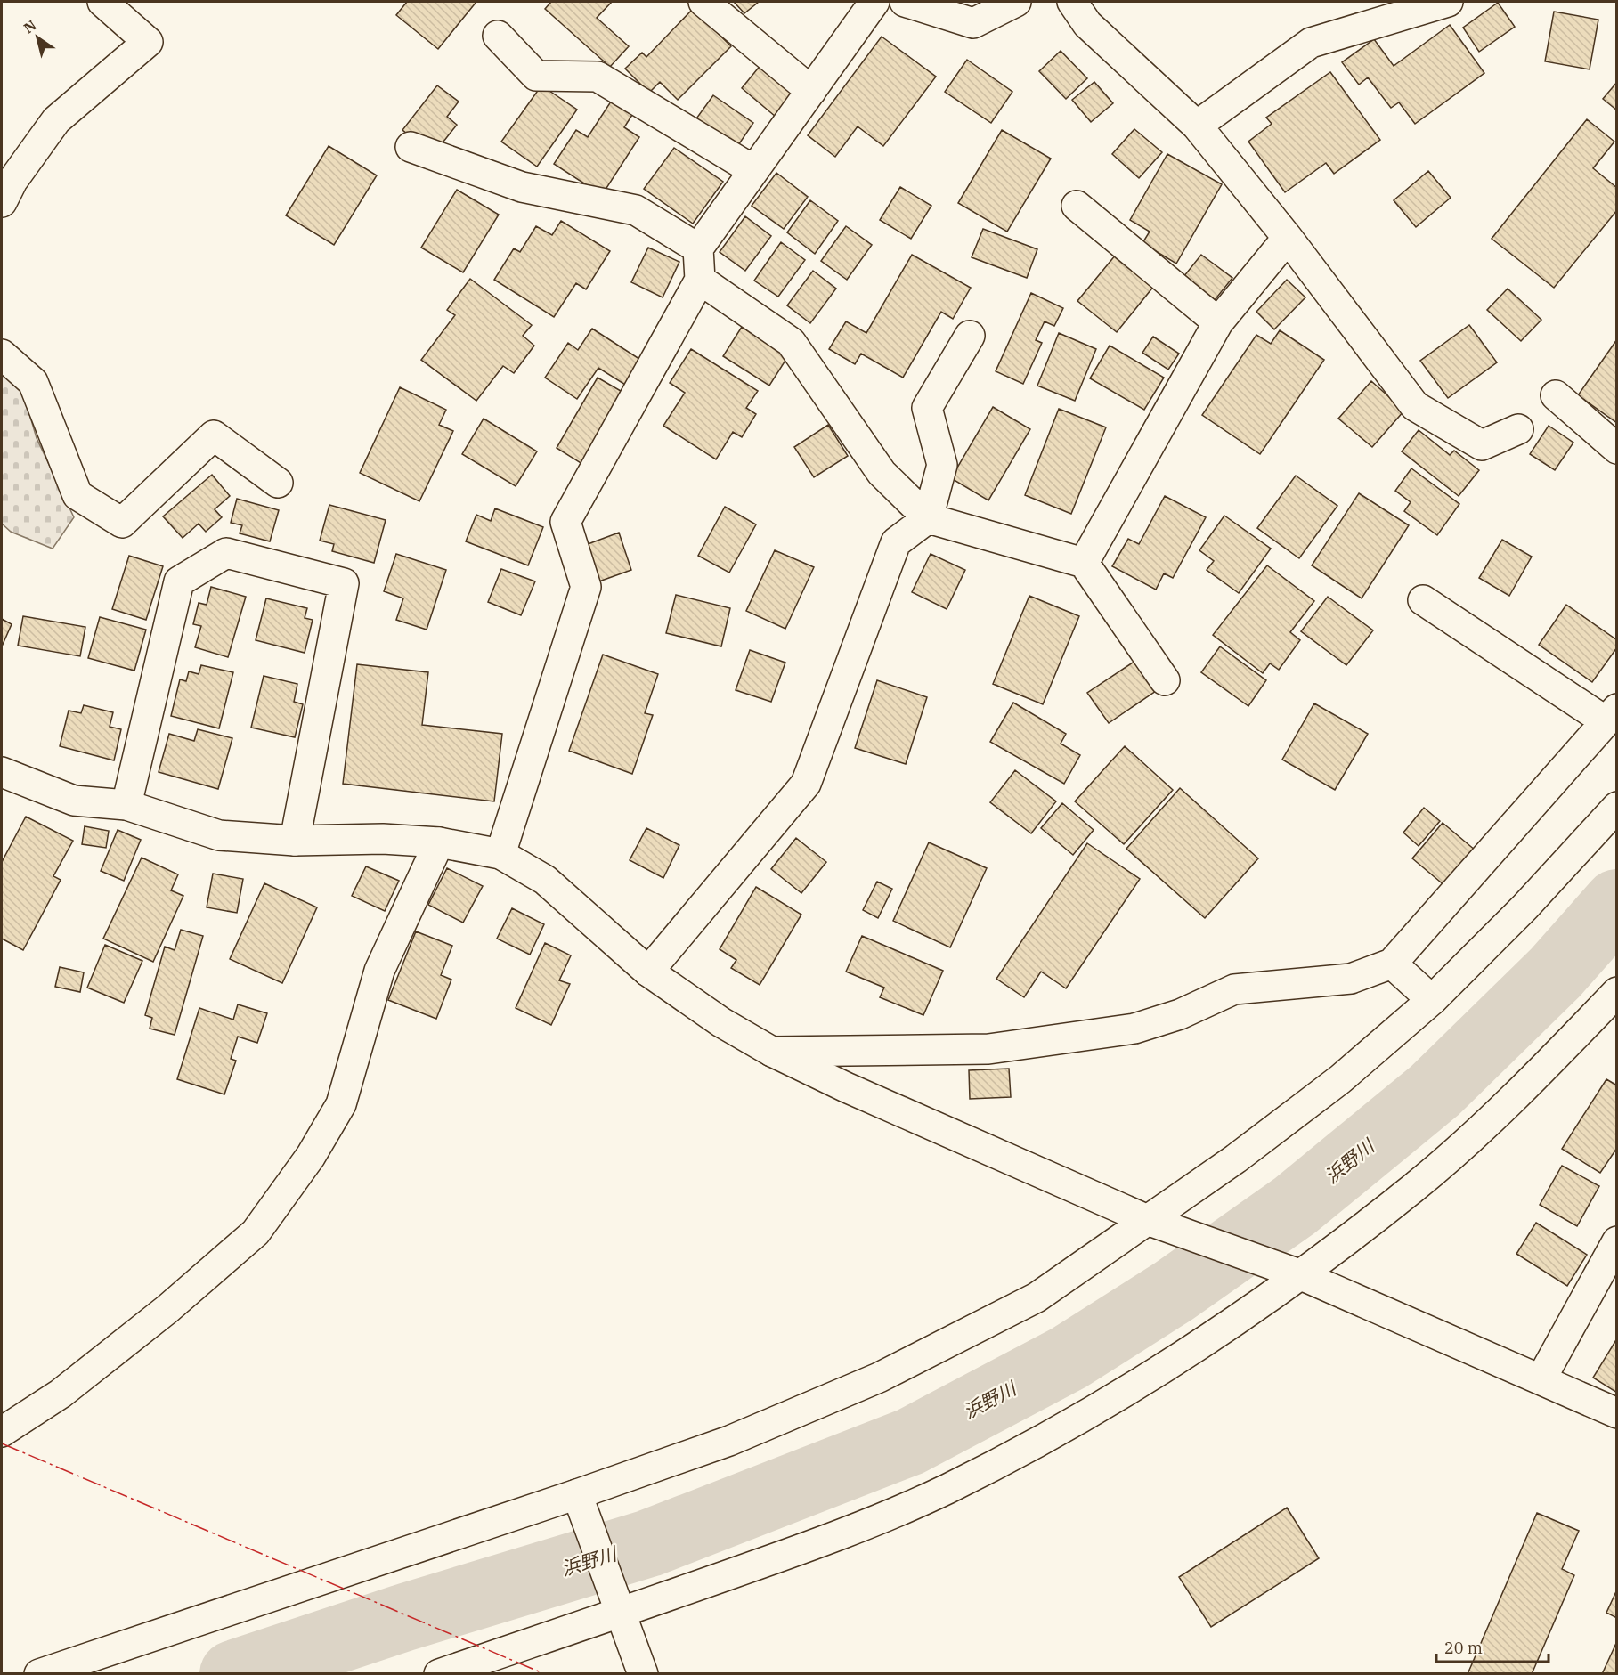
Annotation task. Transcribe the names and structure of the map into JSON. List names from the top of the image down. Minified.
{"water":["浜野川"],"scale_bar":"20 m","north":"top left"}
